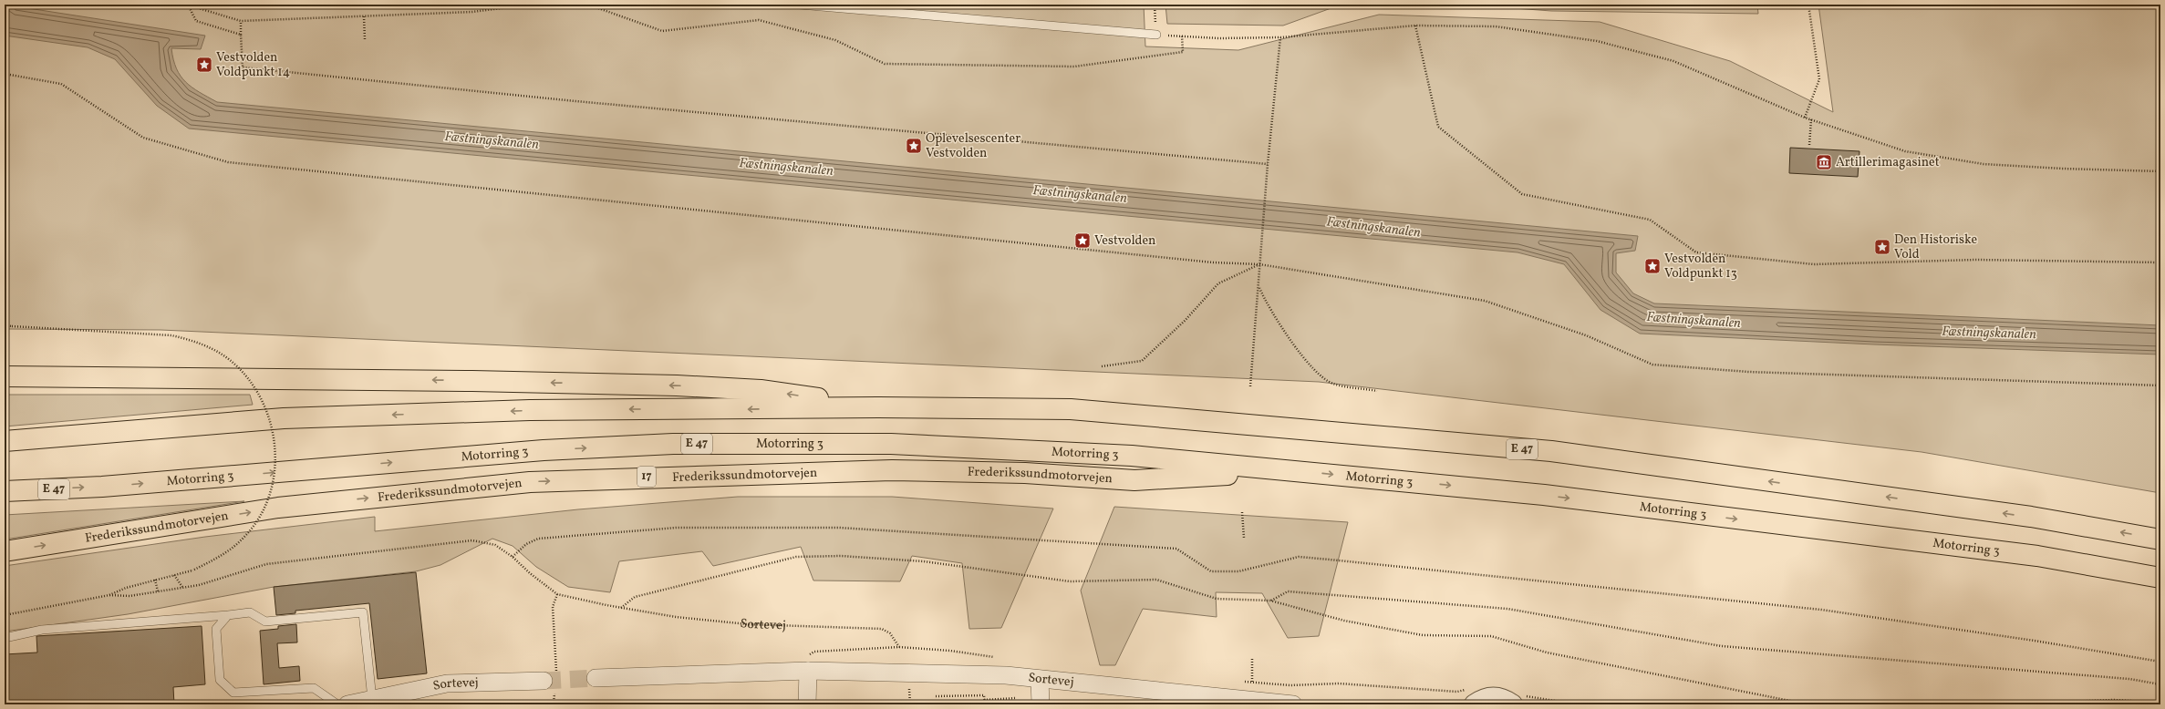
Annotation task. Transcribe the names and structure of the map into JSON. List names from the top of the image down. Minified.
{"streets":{"highway":["E 47","Motorring 3","Frederikssundmotorvejen","17"],"street":["Sortevej"]},"crossings":[["Motorring 3","Frederikssundmotorvejen"]],"water":["Fæstningskanalen"],"places":{"place":["Vestvolden Voldpunkt 14","Oplevelsescenter Vestvolden","Vestvolden","Den Historiske Vold","Vestvolden Voldpunkt 13"],"museum":["Artillerimagasinet"]}}
